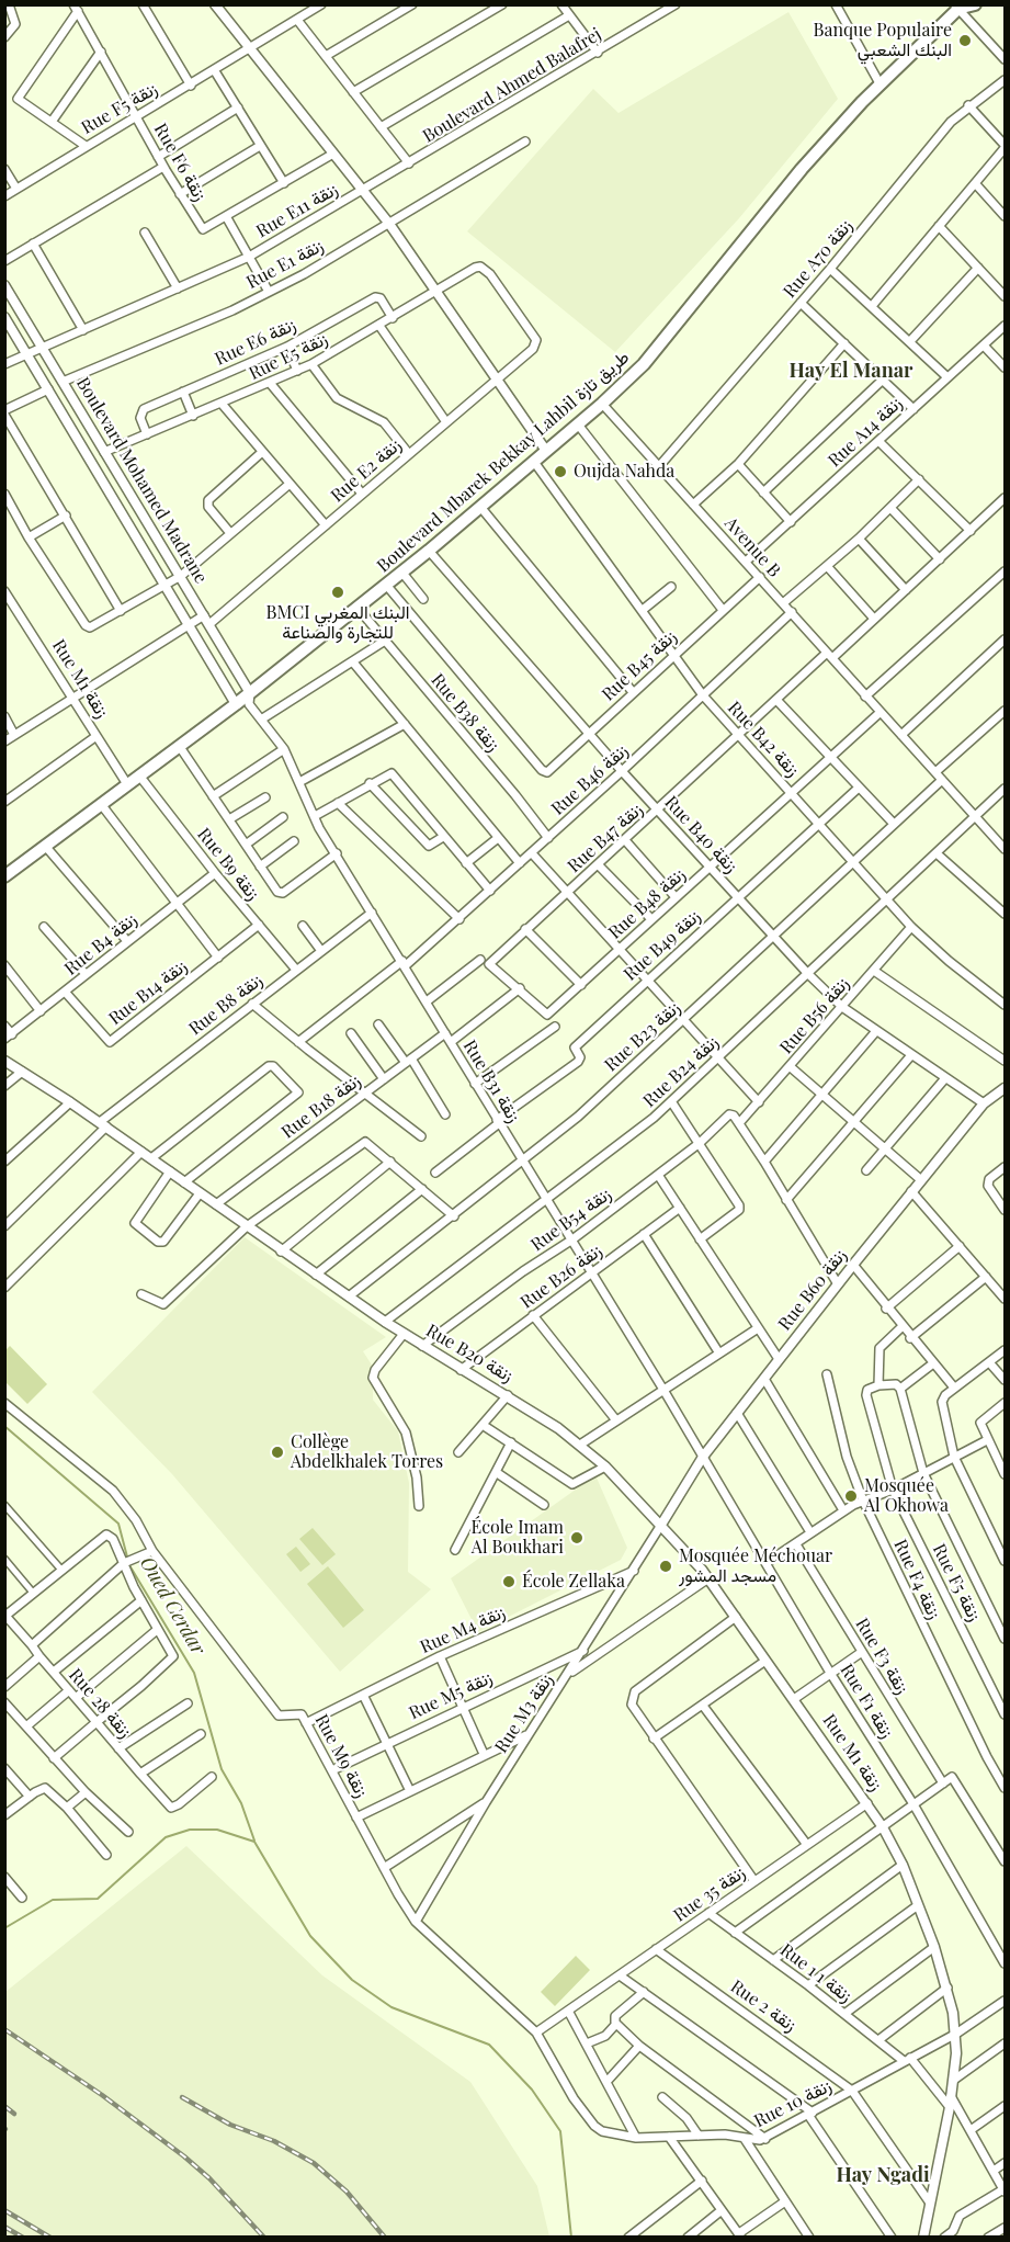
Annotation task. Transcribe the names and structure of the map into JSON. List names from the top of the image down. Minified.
{"streets":{"main road":["Boulevard Mbarek Bekkay Lahbil طريق تازة"],"street":["Boulevard Ahmed Balafrej","Rue F5 زنقة","Rue F6 زنقة","Rue E11 زنقة","Rue A70 زنقة","Rue E1 زنقة","Rue E6 زنقة","Rue E5 زنقة","Rue A14 زنقة","Rue E2 زنقة","Boulevard Mohamed Madrane","Avenue B","Rue B45 زنقة","Rue M1 زنقة","Rue B38 زنقة","Rue B42 زنقة","Rue B46 زنقة","Rue B40 زنقة","Rue B47 زنقة","Rue B9 زنقة","Rue B48 زنقة","Rue B4 زنقة","Rue B49 زنقة","Rue B14 زنقة","Rue B8 زنقة","Rue B56 زنقة","Rue B23 زنقة","Rue B24 زنقة","Rue B31 زنقة","Rue B18 زنقة","Rue B54 زنقة","Rue B26 زنقة","Rue B60 زنقة","Rue B20 زنقة","Rue F4 زنقة","Rue M4 زنقة","Rue F3 زنقة","Rue M5 زنقة","Rue F1 زنقة","Rue 28 زنقة","Rue M3 زنقة","Rue M9 زنقة","Rue 35 زنقة","Rue 1 زنقة 1","Rue 2 زنقة","Rue 10 زنقة"]},"crossings":[["Boulevard Ahmed Balafrej","Rue E11 زنقة"],["Rue F5 زنقة","Rue F6 زنقة"],["Rue E11 زنقة","Rue E1 زنقة"],["Rue E11 زنقة","Rue E5 زنقة"],["Rue E11 زنقة","Boulevard Mbarek Bekkay Lahbil طريق تازة"],["Rue E11 زنقة","Rue E2 زنقة"],["Rue E11 زنقة","Boulevard Mohamed Madrane"],["Rue A70 زنقة","Avenue B"],["Rue E1 زنقة","Boulevard Mohamed Madrane"],["Rue E6 زنقة","Rue E5 زنقة"],["Rue E5 زنقة","Rue E2 زنقة"],["Rue E5 زنقة","Boulevard Mohamed Madrane"],["Rue A14 زنقة","Avenue B"],["Boulevard Mbarek Bekkay Lahbil طريق تازة","Boulevard Mohamed Madrane"],["Boulevard Mbarek Bekkay Lahbil طريق تازة","Avenue B"],["Boulevard Mbarek Bekkay Lahbil طريق تازة","Rue B45 زنقة"],["Boulevard Mbarek Bekkay Lahbil طريق تازة","Rue M1 زنقة"],["Boulevard Mbarek Bekkay Lahbil طريق تازة","Rue B38 زنقة"],["Boulevard Mbarek Bekkay Lahbil طريق تازة","Rue B42 زنقة"],["Boulevard Mbarek Bekkay Lahbil طريق تازة","Rue B40 زنقة"],["Boulevard Mbarek Bekkay Lahbil طريق تازة","Rue B9 زنقة"],["Boulevard Mbarek Bekkay Lahbil طريق تازة","Rue B31 زنقة"],["Rue E2 زنقة","Boulevard Mohamed Madrane"],["Boulevard Mohamed Madrane","Rue B31 زنقة"],["Avenue B","Rue B45 زنقة"],["Avenue B","Rue B46 زنقة"],["Avenue B","Rue B47 زنقة"],["Avenue B","Rue B48 زنقة"],["Avenue B","Rue B23 زنقة"],["Avenue B","Rue B24 زنقة"],["Rue B45 زنقة","Rue B42 زنقة"],["Rue B45 زنقة","Rue B40 زنقة"],["Rue M1 زنقة","Rue B60 زنقة"],["Rue M1 زنقة","Rue B20 زنقة"],["Rue M1 زنقة","Rue M3 زنقة"],["Rue M1 زنقة","Rue 35 زنقة"],["Rue M1 زنقة","Rue 1 زنقة 1"],["Rue M1 زنقة","Rue 2 زنقة"],["Rue M1 زنقة","Rue 10 زنقة"],["Rue B38 زنقة","Rue B46 زنقة"],["Rue B42 زنقة","Rue B46 زنقة"],["Rue B42 زنقة","Rue B47 زنقة"],["Rue B42 زنقة","Rue B48 زنقة"],["Rue B42 زنقة","Rue B49 زنقة"],["Rue B42 زنقة","Rue B56 زنقة"],["Rue B42 زنقة","Rue B23 زنقة"],["Rue B42 زنقة","Rue B24 زنقة"],["Rue B46 زنقة","Rue B40 زنقة"],["Rue B46 زنقة","Rue B31 زنقة"],["Rue B40 زنقة","Rue B47 زنقة"],["Rue B40 زنقة","Rue B48 زنقة"],["Rue B40 زنقة","Rue B49 زنقة"],["Rue B40 زنقة","Rue B56 زنقة"],["Rue B40 زنقة","Rue B23 زنقة"],["Rue B40 زنقة","Rue B24 زنقة"],["Rue B40 زنقة","Rue B60 زنقة"],["Rue B47 زنقة","Rue B48 زنقة"],["Rue B9 زنقة","Rue B4 زنقة"],["Rue B9 زنقة","Rue B14 زنقة"],["Rue B9 زنقة","Rue B8 زنقة"],["Rue B9 زنقة","Rue B31 زنقة"],["Rue B4 زنقة","Rue B14 زنقة"],["Rue B49 زنقة","Rue B31 زنقة"],["Rue B8 زنقة","Rue B31 زنقة"],["Rue B8 زنقة","Rue B20 زنقة"],["Rue B56 زنقة","Rue B54 زنقة"],["Rue B23 زنقة","Rue B31 زنقة"],["Rue B23 زنقة","Rue B20 زنقة"],["Rue B24 زنقة","Rue B31 زنقة"],["Rue B24 زنقة","Rue B20 زنقة"],["Rue B31 زنقة","Rue B18 زنقة"],["Rue B31 زنقة","Rue B54 زنقة"],["Rue B31 زنقة","Rue B26 زنقة"],["Rue B31 زنقة","Rue B60 زنقة"],["Rue B31 زنقة","Rue F1 زنقة"],["Rue B18 زنقة","Rue B20 زنقة"],["Rue B54 زنقة","Rue B20 زنقة"],["Rue B26 زنقة","Rue B20 زنقة"],["Rue B60 زنقة","Rue B20 زنقة"],["Rue B60 زنقة","Rue F1 زنقة"],["Rue B60 زنقة","Rue M3 زنقة"],["Rue B20 زنقة","Rue M3 زنقة"],["Rue M4 زنقة","Rue M3 زنقة"],["Rue M4 زنقة","Rue M9 زنقة"],["Rue M5 زنقة","Rue M3 زنقة"],["Rue M5 زنقة","Rue M9 زنقة"],["Rue M3 زنقة","Rue M9 زنقة"],["Rue M9 زنقة","Rue 35 زنقة"],["Rue M9 زنقة","Rue 10 زنقة"],["Rue 35 زنقة","Rue 1 زنقة 1"],["Rue 35 زنقة","Rue 2 زنقة"],["Rue 1 زنقة 1","Rue 10 زنقة"],["Rue 2 زنقة","Rue 10 زنقة"]],"districts":["Hay El Manar","Hay Ngadi"],"water":["Oued Cerdar"],"places":["Banque Populaire البنك الشعبي","Oujda Nahda","BMCI البنك المغربي للتجارة والصناعة","Collège Abdelkhalek Torres","Mosquée Al Okhowa","École Imam Al Boukhari","Mosquée Méchouar مسجد المشور","École Zellaka"]}
